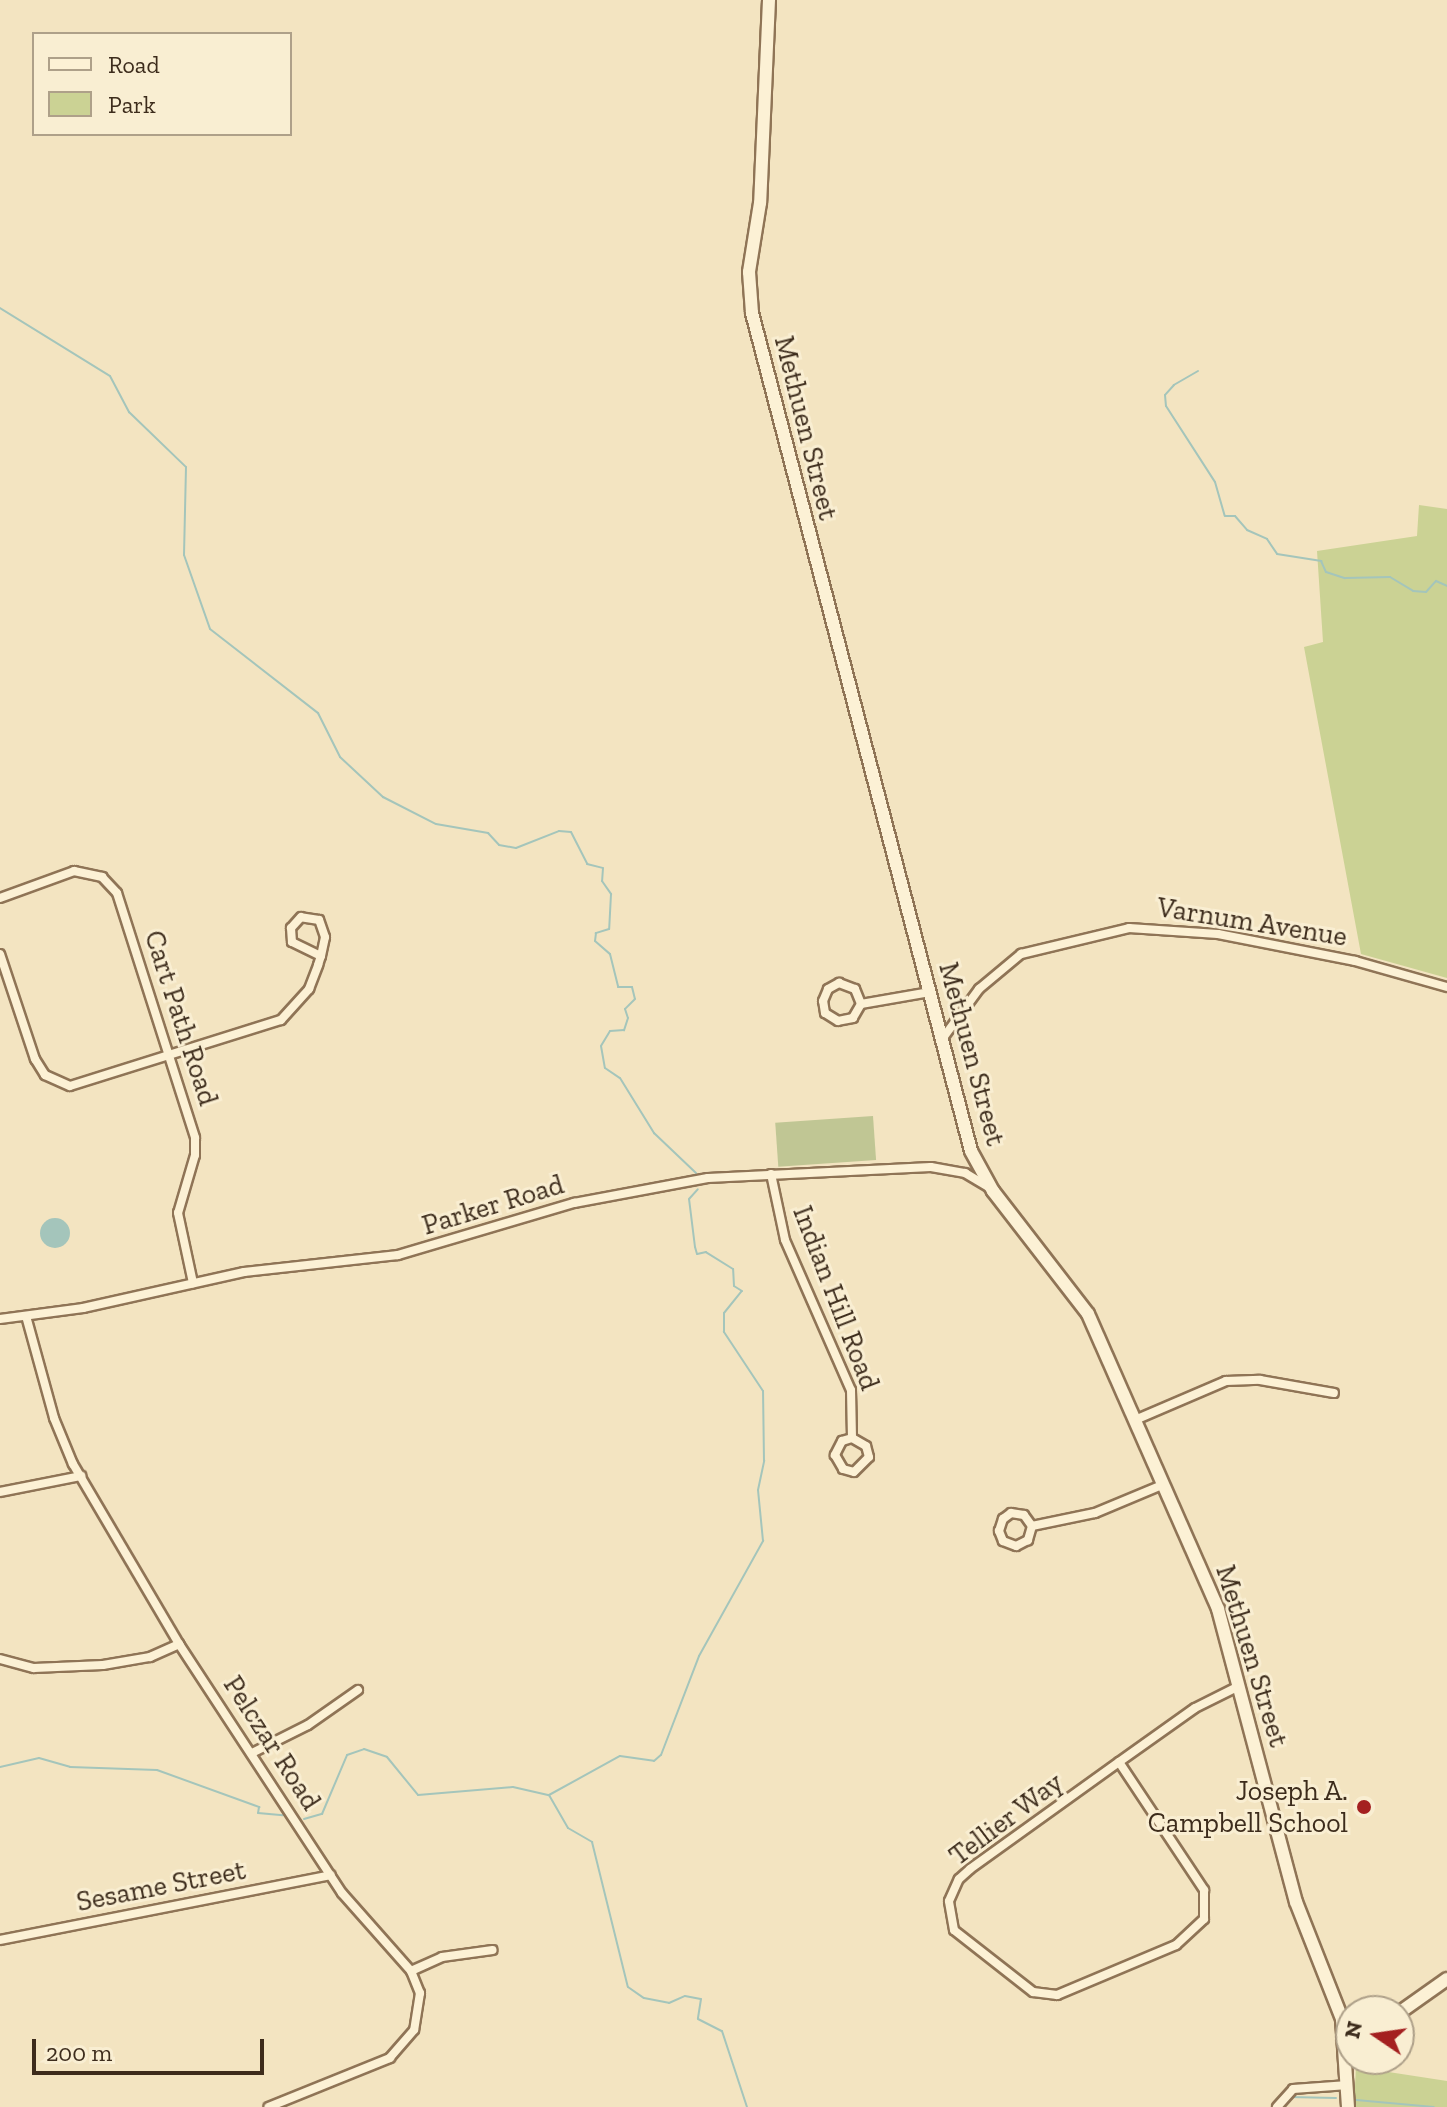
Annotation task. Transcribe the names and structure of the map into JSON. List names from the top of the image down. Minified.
{"streets":{"street":["Methuen Street","Varnum Avenue","Cart Path Road","Parker Road","Indian Hill Road","Pelczar Road","Tellier Way","Sesame Street"]},"crossings":[["Methuen Street","Varnum Avenue"],["Methuen Street","Parker Road"],["Methuen Street","Tellier Way"],["Cart Path Road","Parker Road"],["Parker Road","Indian Hill Road"],["Parker Road","Pelczar Road"],["Pelczar Road","Sesame Street"]],"places":["Joseph A. Campbell School"],"legend":["Road","Park"],"scale_bar":"200 m","north":"left"}
